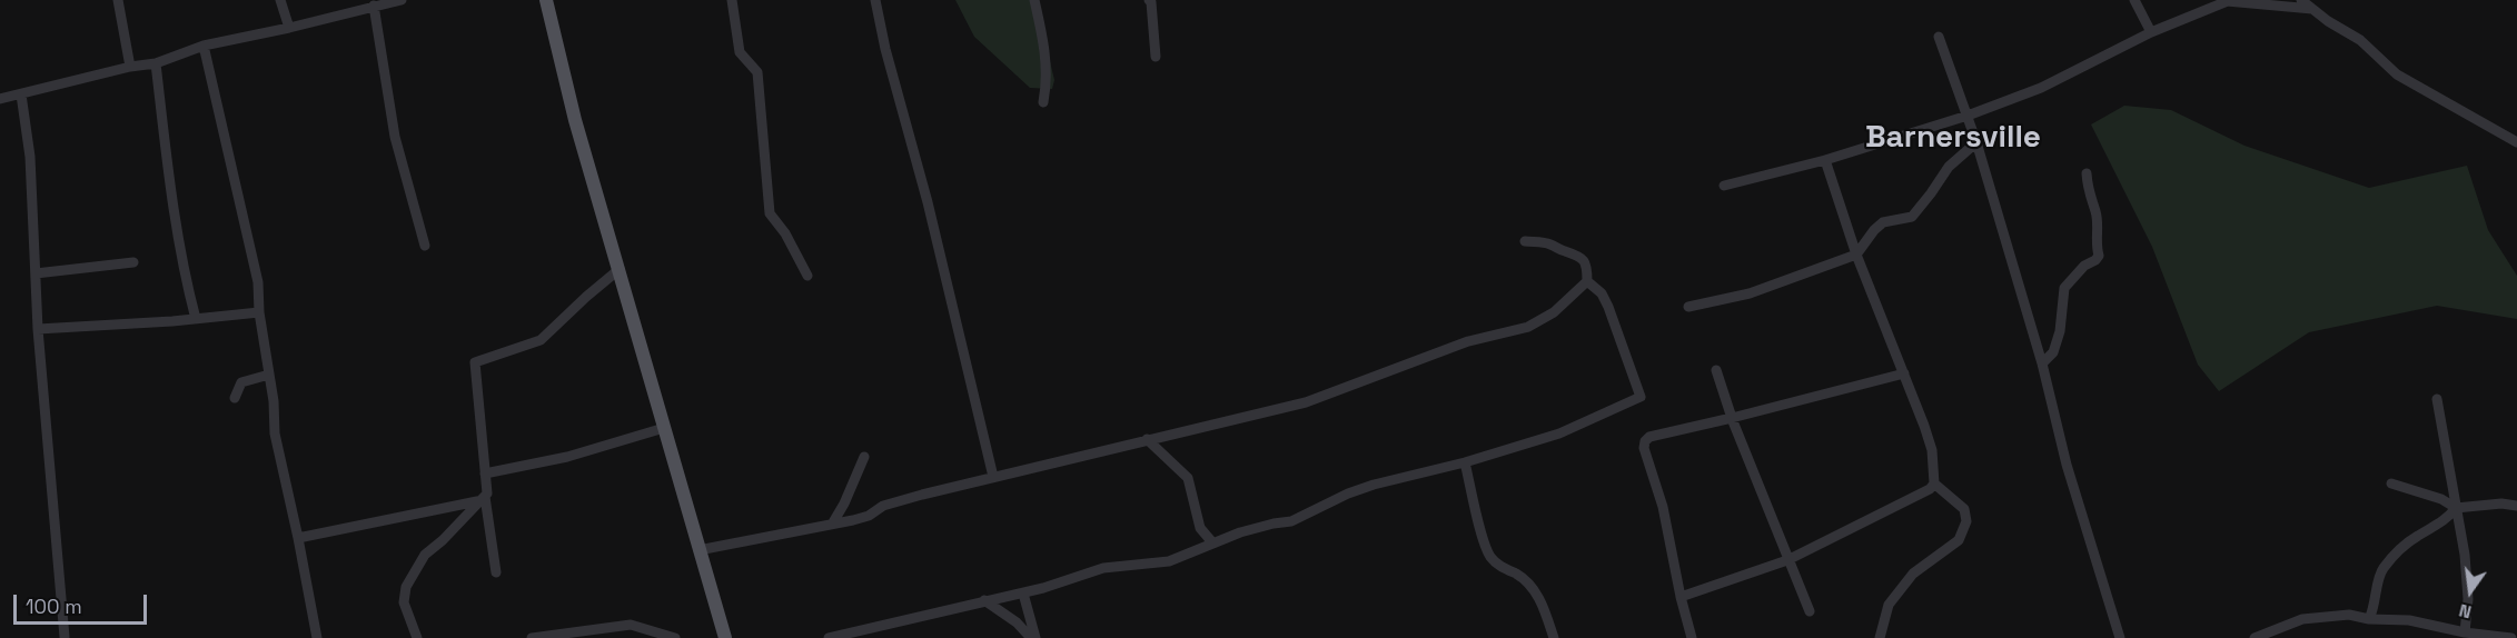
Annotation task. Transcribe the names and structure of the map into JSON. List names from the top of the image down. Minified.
{"districts":["Barnersville"],"scale_bar":"100 m","north":"bottom"}
